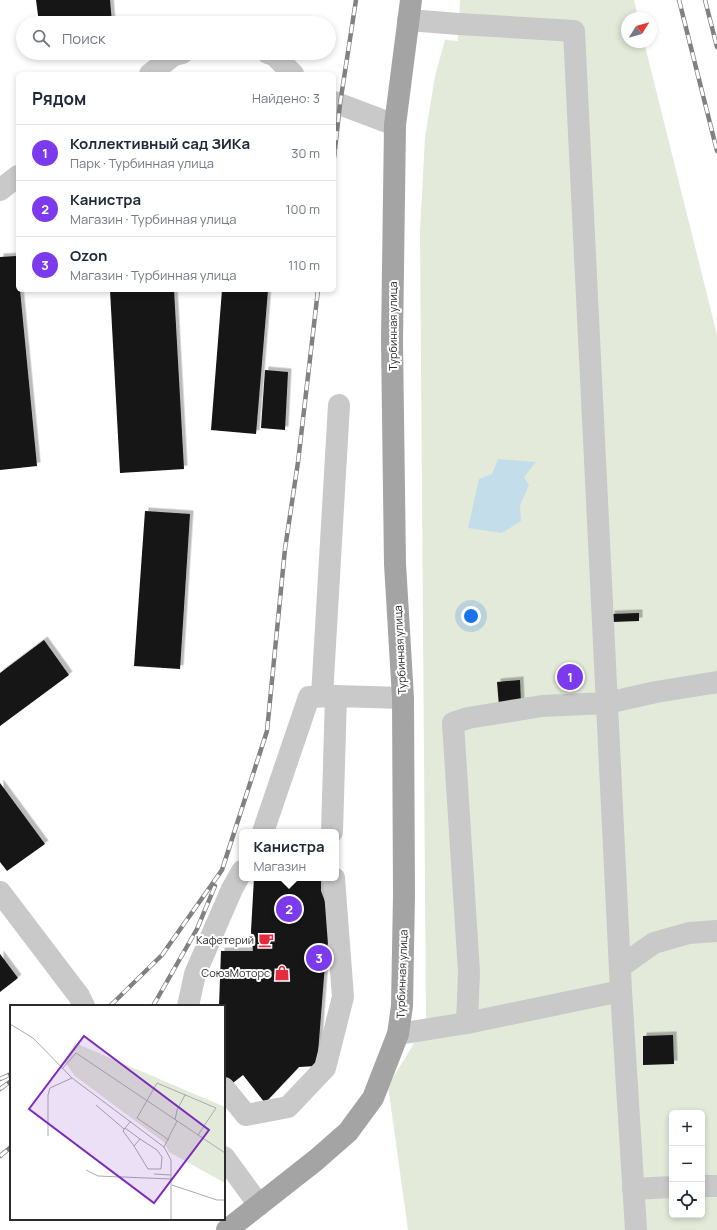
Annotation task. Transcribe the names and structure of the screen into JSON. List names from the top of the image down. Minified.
{"streets":{"main road":["Турбинная улица"]},"places":{"cafe":["Кафетерий"],"shop":["СоюзМоторс"]},"north":"top right","page":{"search":"Поиск","heading":["Рядом","Найдено: 3"],"list":[{"mark":"1","name":"Коллективный сад ЗИКа","note":"Парк · Турбинная улица","value":"30 m"},{"mark":"2","name":"Канистра","note":"Магазин · Турбинная улица","value":"100 m"},{"mark":"3","name":"Ozon","note":"Магазин · Турбинная улица","value":"110 m"}],"pins":["1","2","3"],"popup":["Канистра","Магазин"],"map_buttons":["+","−"]}}
